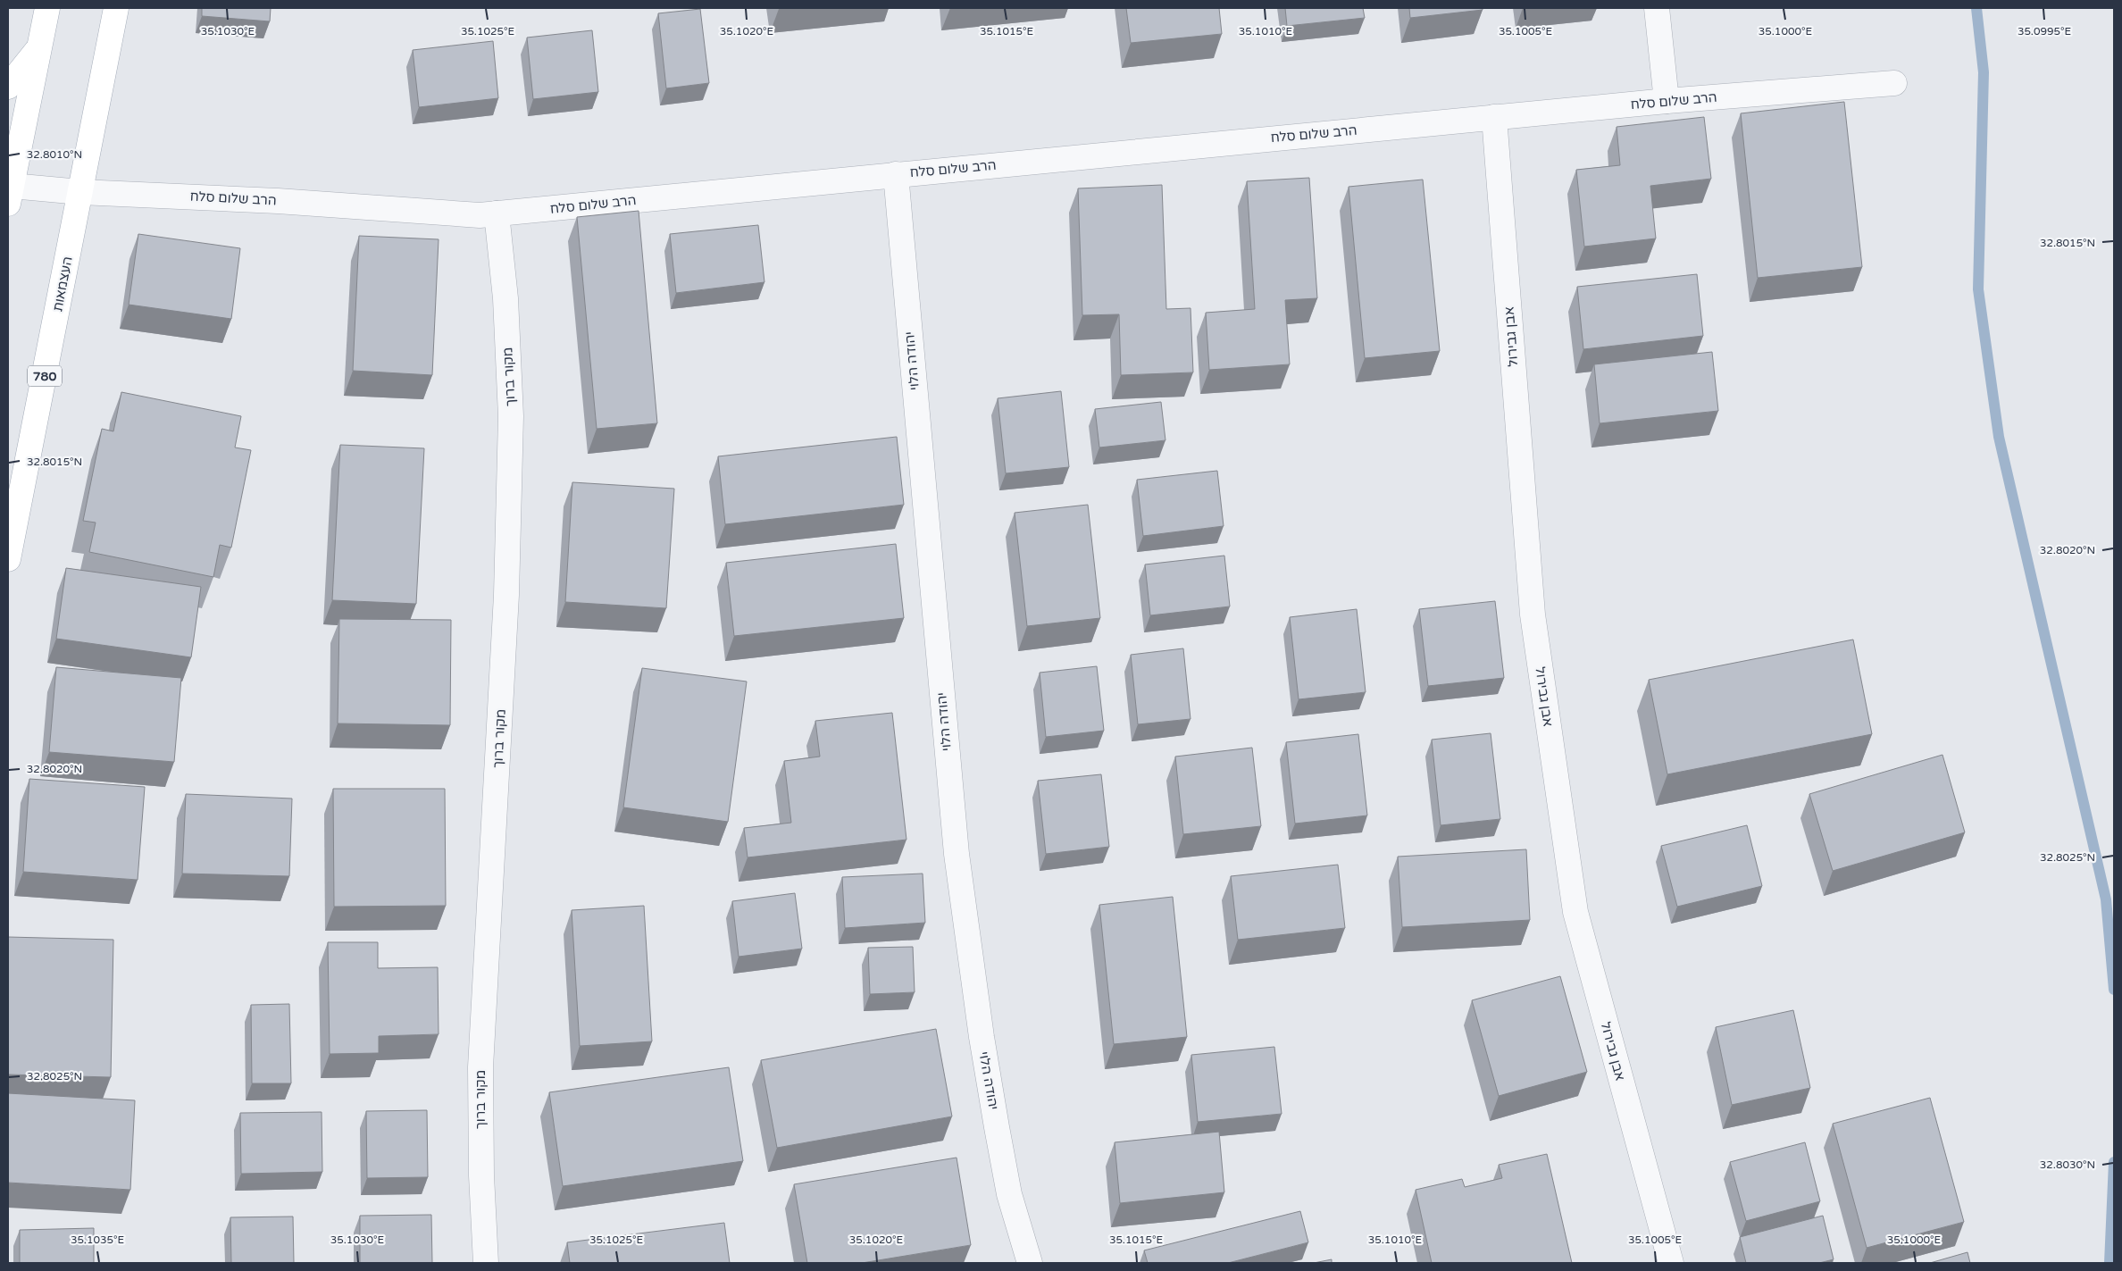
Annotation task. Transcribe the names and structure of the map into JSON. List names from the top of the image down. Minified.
{"streets":{"main road":["העצמאות","780"],"street":["הרב שלום סלח","אבן גבירול","יהודה הלוי","מקור ברוך"]},"crossings":[["הרב שלום סלח","העצמאות"],["הרב שלום סלח","אבן גבירול"],["הרב שלום סלח","יהודה הלוי"],["הרב שלום סלח","מקור ברוך"]],"coordinates":["35.1030°E","35.1025°E","35.1020°E","35.1015°E","35.1010°E","35.1005°E","35.1000°E","35.0995°E","32.8010°N","32.8015°N","32.8020°N","32.8025°N","32.8030°N","35.1035°E"]}
